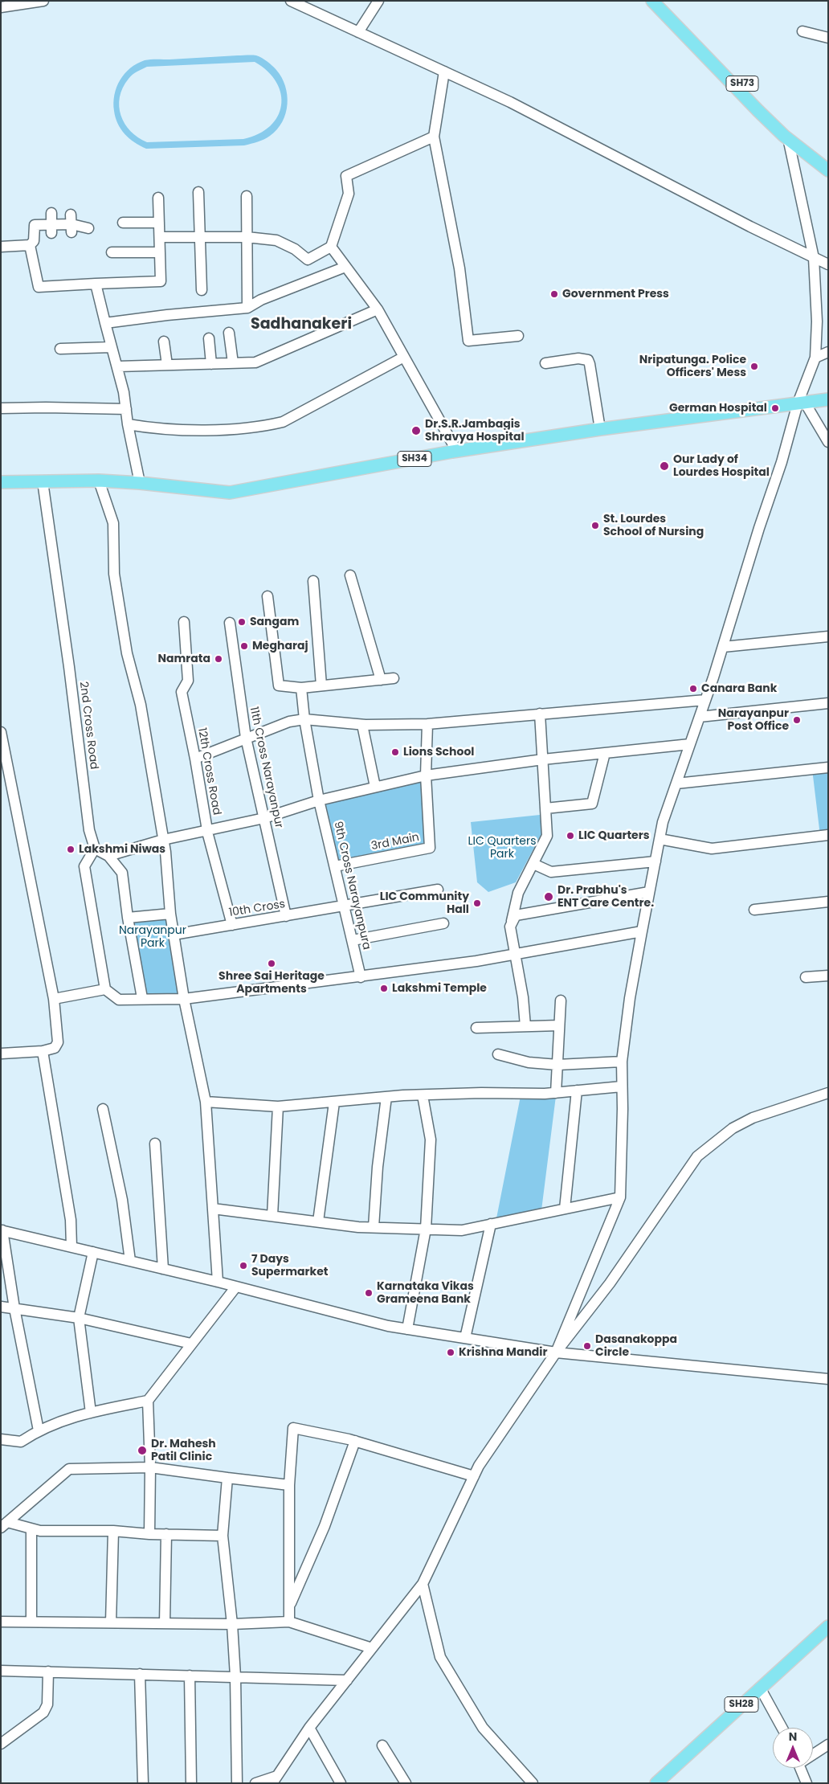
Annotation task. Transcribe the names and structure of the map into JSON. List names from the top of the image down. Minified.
{"streets":{"main road":["SH73","SH34","SH28"],"street":["2nd Cross Road","11th Cross Narayanpur","12th Cross Road","3rd Main","9th Cross Narayanpura","10th Cross"]},"crossings":[["SH34","2nd Cross Road"],["11th Cross Narayanpur","10th Cross"],["12th Cross Road","10th Cross"],["3rd Main","9th Cross Narayanpura"],["9th Cross Narayanpura","10th Cross"]],"districts":["Sadhanakeri"],"parks":["LIC Quarters Park","Narayanpur Park"],"places":["Government Press","Nripatunga. Police Officers' Mess","German Hospital","Dr.S.R.Jambagis Shravya Hospital","Our Lady of Lourdes Hospital","St. Lourdes School of Nursing","Sangam","Megharaj","Namrata","Canara Bank","Narayanpur Post Office","Lions School","LIC Quarters","Lakshmi Niwas","Dr. Prabhu's ENT Care Centre.","LIC Community Hall","Shree Sai Heritage Apartments","Lakshmi Temple","7 Days Supermarket","Karnataka Vikas Grameena Bank","Dasanakoppa Circle","Krishna Mandir","Dr. Mahesh Patil Clinic"],"north":"top"}
